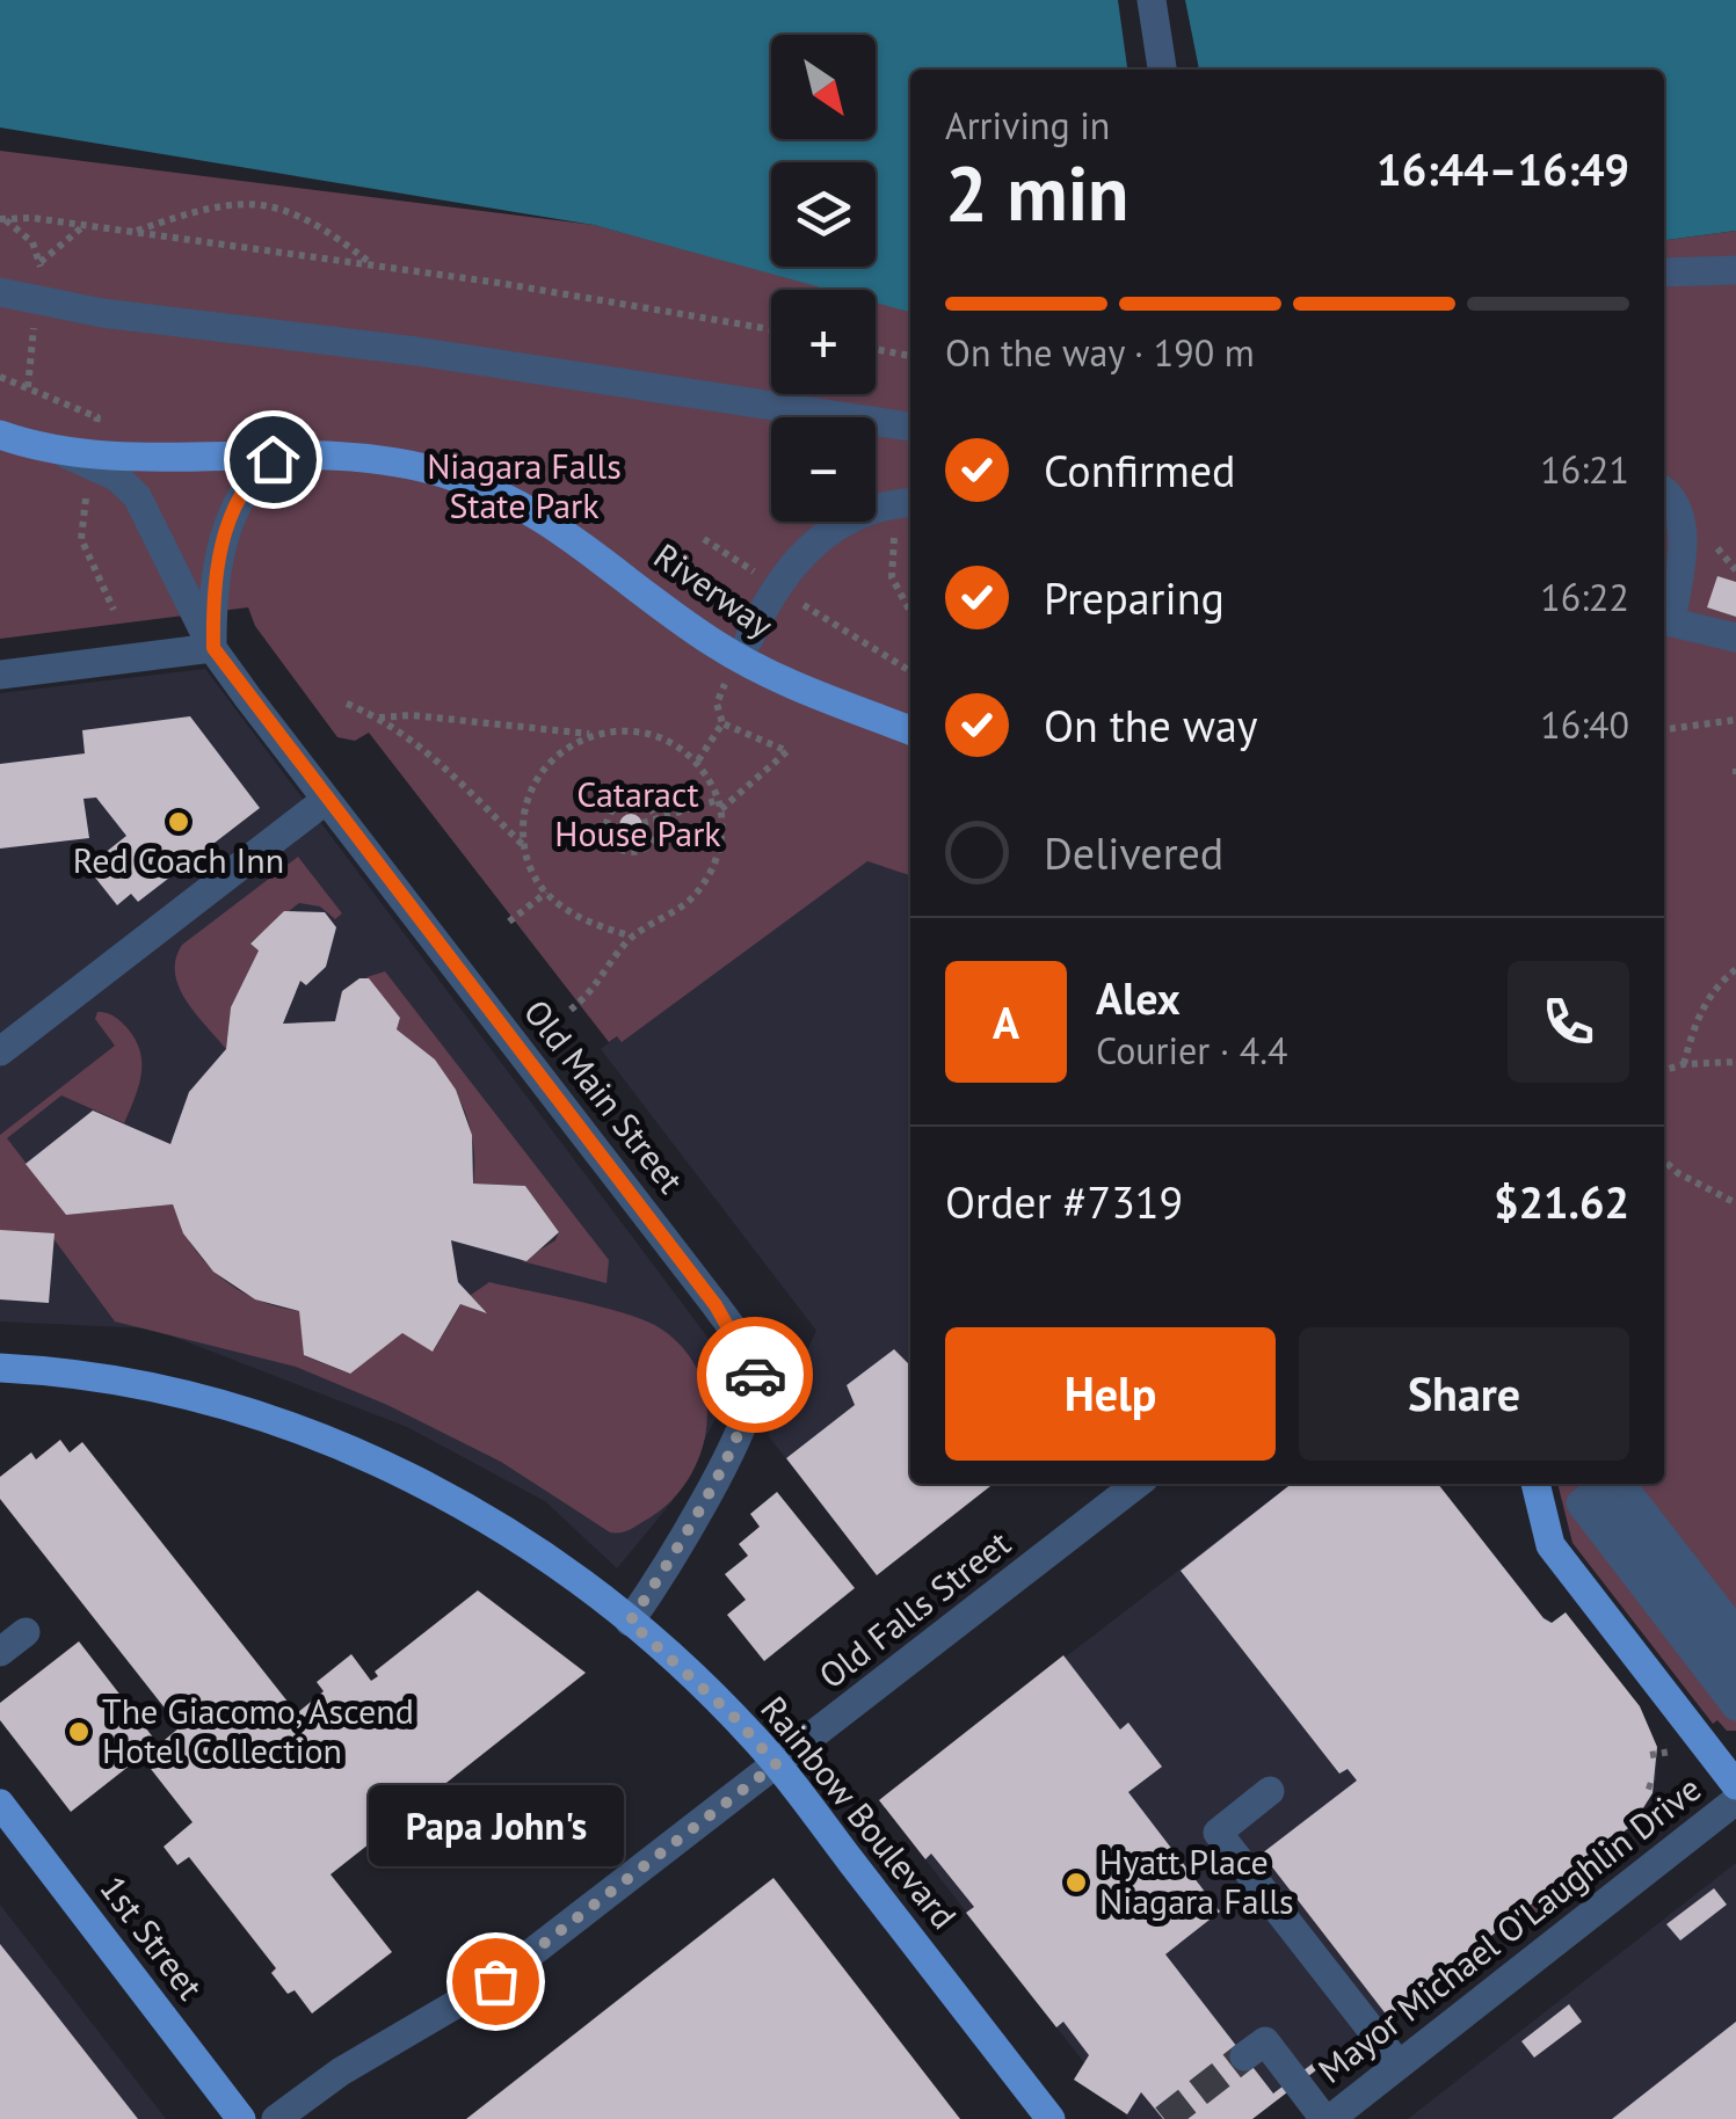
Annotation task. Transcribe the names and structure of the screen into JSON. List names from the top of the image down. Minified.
{"streets":{"main road":["Riverway","Rainbow Boulevard","1st Street"],"street":["Old Main Street","Old Falls Street","Mayor Michael O'Laughlin Drive"]},"crossings":[["Riverway","Old Main Street"],["Old Main Street","Rainbow Boulevard"],["Old Falls Street","Rainbow Boulevard"]],"parks":["Niagara Falls State Park","Cataract House Park"],"places":["Red Coach Inn","The Giacomo, Ascend Hotel Collection","Hyatt Place Niagara Falls","Papa John's"],"north":"bottom right","page":{"map_buttons":["+","−"],"heading":["2 min","Arriving in","16:44–16:49"],"panel":["Alex","Courier · 4.4","Order #7319","$21.62"],"bar":"On the way · 190 m","list":[["Confirmed","16:21"],["Preparing","16:22"],["On the way","16:40"],"Delivered"],"round":"A","buttons":["Help","Share"],"bubble":"Papa John's"}}
